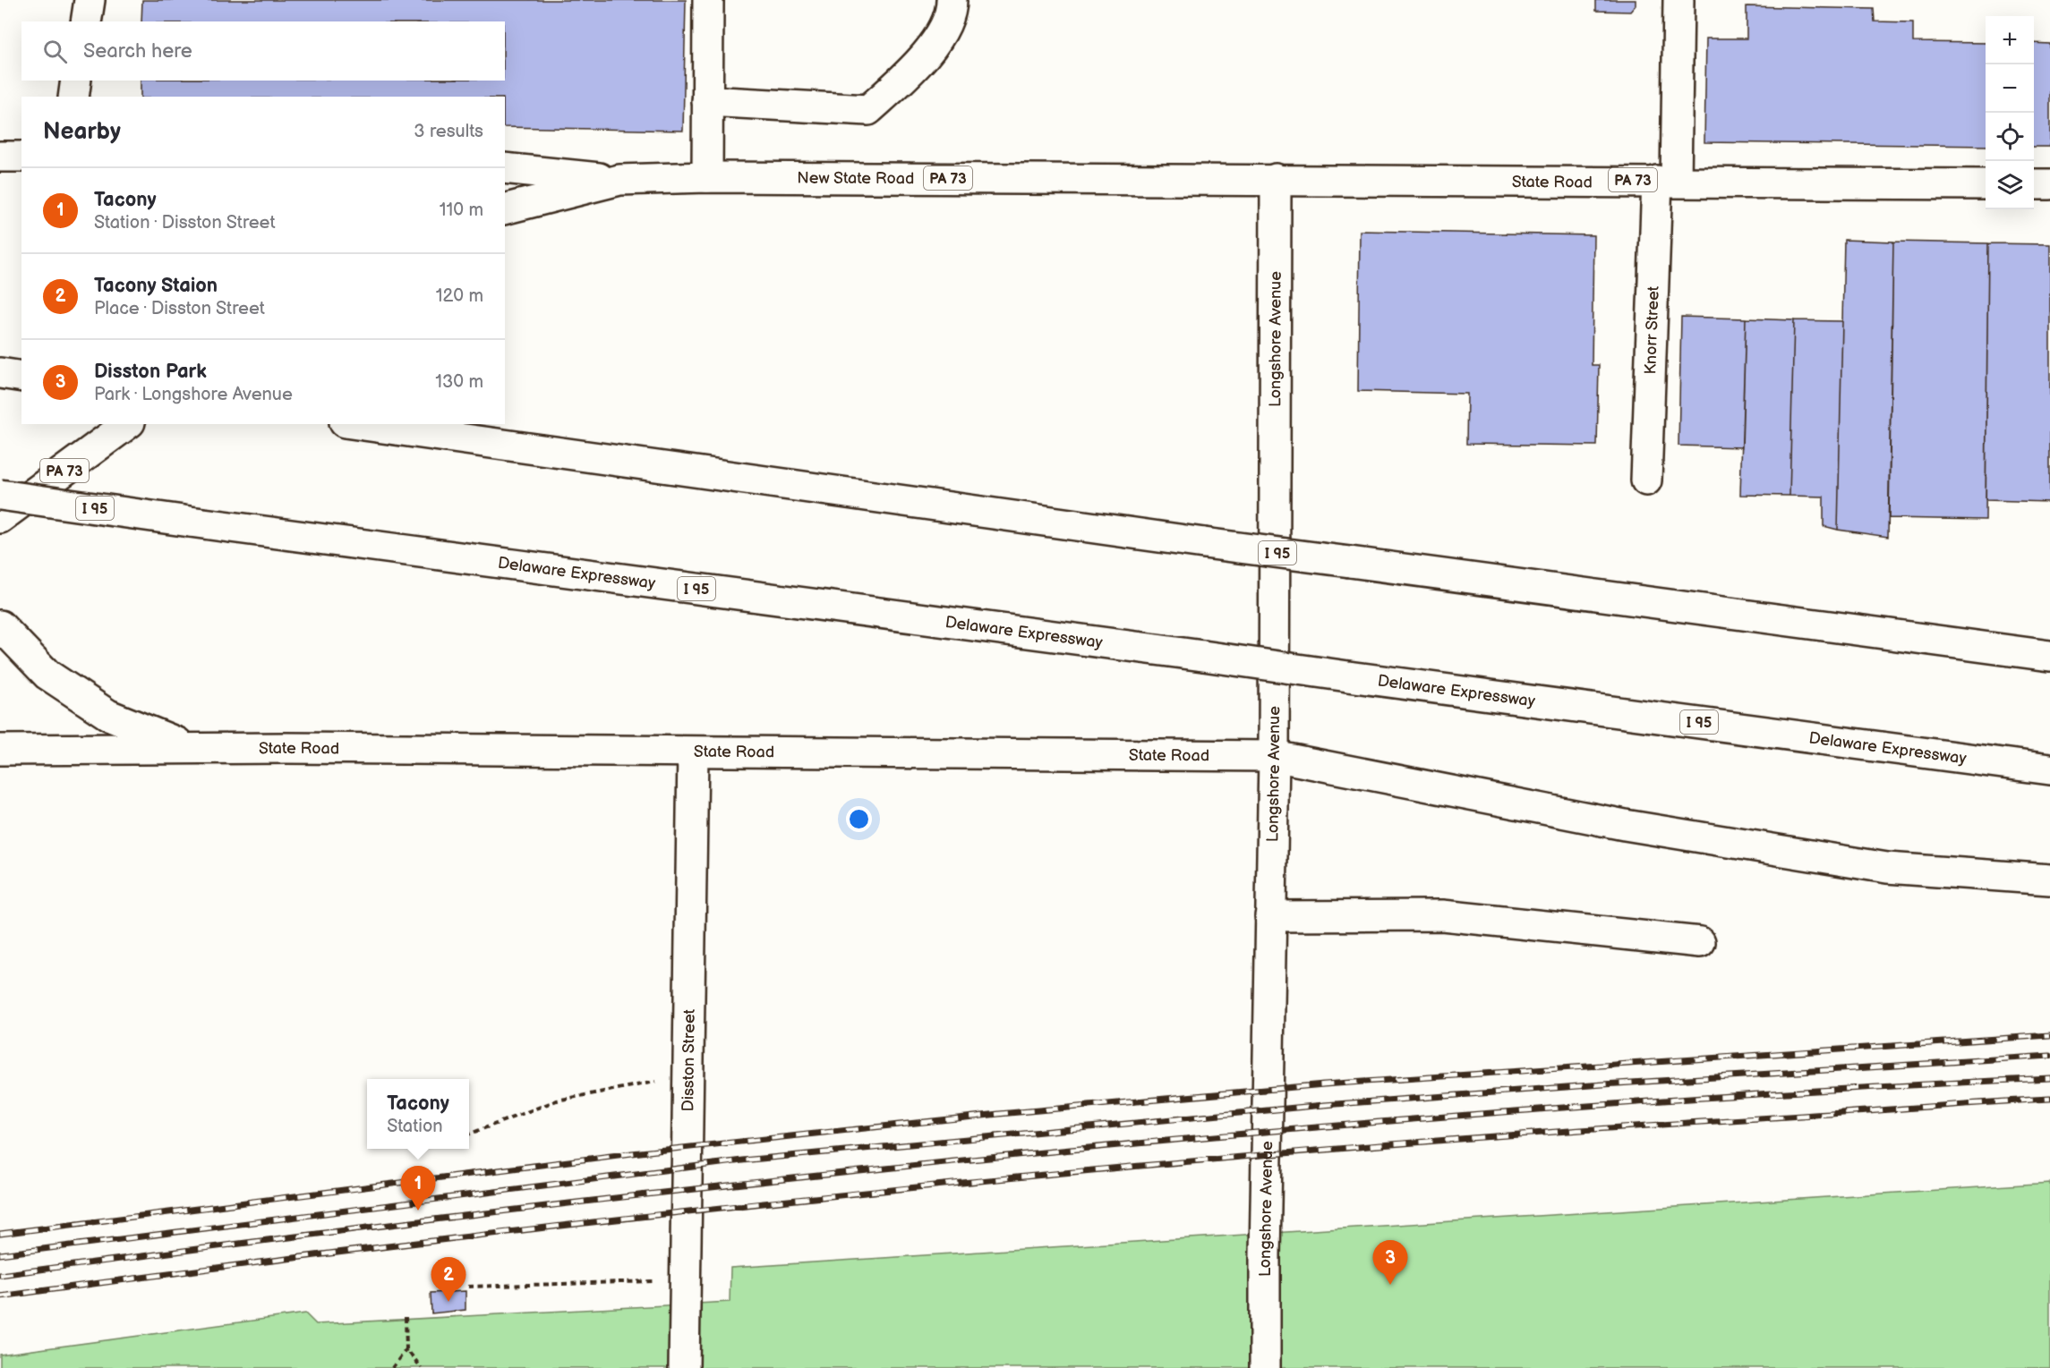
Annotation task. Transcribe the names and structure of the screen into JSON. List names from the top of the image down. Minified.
{"streets":{"main road":["New State Road","PA 73","State Road","Knorr Street","Longshore Avenue","I 95","Delaware Expressway","Disston Street"]},"crossings":[["New State Road","State Road"],["New State Road","Longshore Avenue"],["State Road","Knorr Street"],["State Road","Longshore Avenue"],["State Road","Disston Street"]],"page":{"map_buttons":["+","−"],"search":"Search here","heading":["Nearby","3 results"],"list":[{"mark":"1","name":"Tacony","note":"Station · Disston Street","value":"110 m"},{"mark":"2","name":"Tacony Staion","note":"Place · Disston Street","value":"120 m"},{"mark":"3","name":"Disston Park","note":"Park · Longshore Avenue","value":"130 m"}],"popup":["Tacony","Station"],"pins":["1","3","2"]}}
